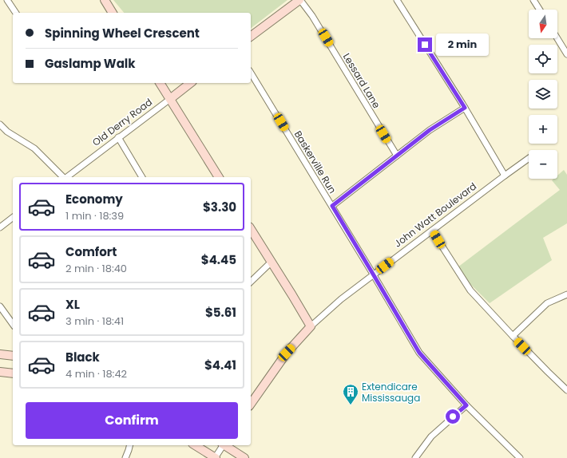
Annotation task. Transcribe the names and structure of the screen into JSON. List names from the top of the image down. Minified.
{"streets":{"street":["Lessard Lane","Old Derry Road","Baskerville Run","John Watt Boulevard"]},"crossings":[["Baskerville Run","John Watt Boulevard"]],"places":{"building":["Extendicare Mississauga"]},"north":"bottom","page":{"map_buttons":["+","−"],"banner":["Spinning Wheel Crescent","Gaslamp Walk"],"bubble":"2 min","list":[{"name":"Economy","note":"1 min · 18:39","value":"$3.30"},{"name":"Comfort","note":"2 min · 18:40","value":"$4.45"},{"name":"XL","note":"3 min · 18:41","value":"$5.61"},{"name":"Black","note":"4 min · 18:42","value":"$4.41"}],"buttons":"Confirm"}}
